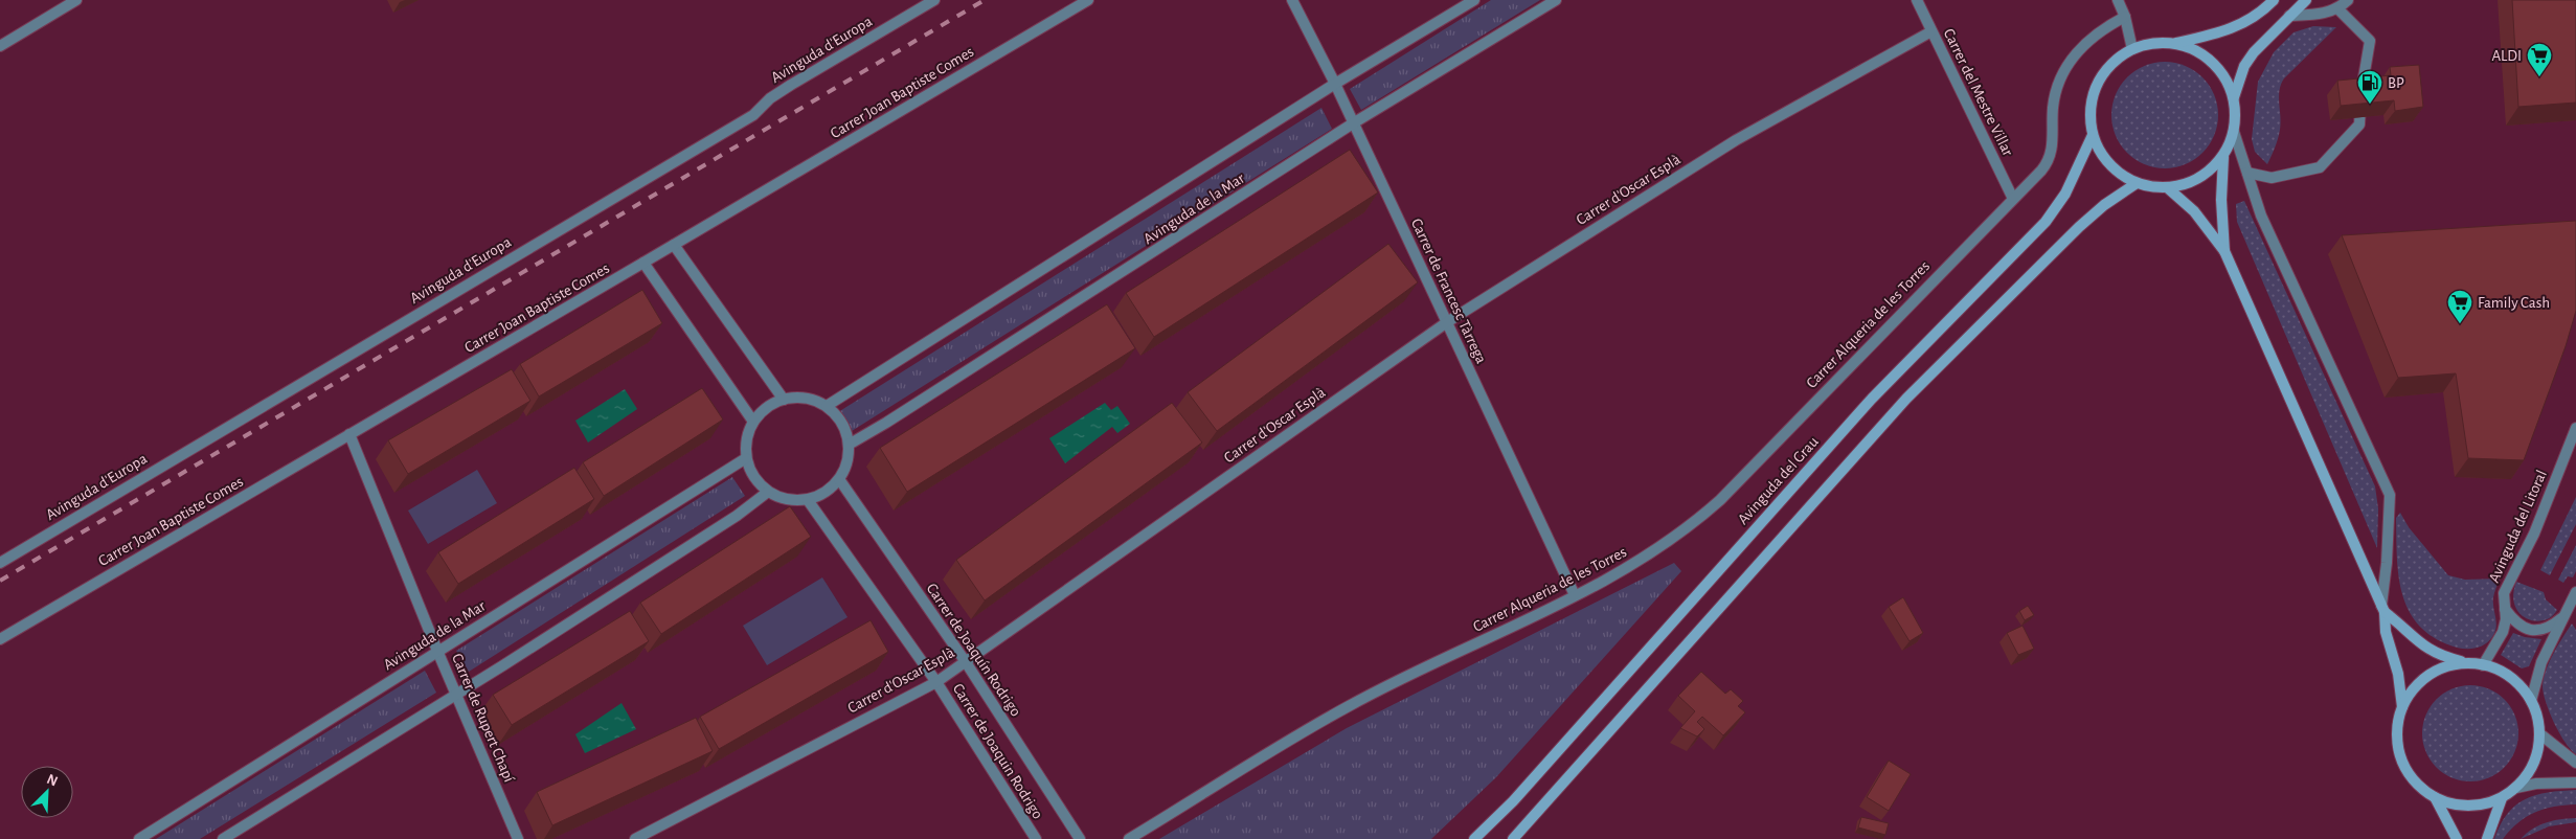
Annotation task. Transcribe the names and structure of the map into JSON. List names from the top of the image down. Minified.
{"streets":{"main road":["Avinguda del Grau"],"street":["Avinguda d'Europa","Carrer Joan Baptiste Comes","Carrer del Mestre Villar","Carrer d'Oscar Esplà","Avinguda de la Mar","Carrer de Francesc Tàrrega","Carrer Alqueria de les Torres","Avinguda del Litoral","Carrer de Joaquín Rodrigo","Carrer de Rupert Chapí","Carrer de Joaquin Rodrigo"]},"crossings":[["Carrer Joan Baptiste Comes","Carrer de Rupert Chapí"],["Carrer del Mestre Villar","Carrer d'Oscar Esplà"],["Carrer del Mestre Villar","Carrer Alqueria de les Torres"],["Carrer d'Oscar Esplà","Carrer de Francesc Tàrrega"],["Carrer d'Oscar Esplà","Carrer de Joaquín Rodrigo"],["Carrer d'Oscar Esplà","Carrer de Joaquin Rodrigo"],["Avinguda de la Mar","Carrer de Francesc Tàrrega"],["Avinguda de la Mar","Carrer de Joaquín Rodrigo"],["Avinguda de la Mar","Carrer de Rupert Chapí"],["Avinguda de la Mar","Carrer de Joaquin Rodrigo"],["Carrer de Francesc Tàrrega","Carrer Alqueria de les Torres"],["Carrer de Joaquín Rodrigo","Carrer de Joaquin Rodrigo"]],"places":{"supermarket":["ALDI","Family Cash"],"fuel station":["BP"]},"north":"top right"}
